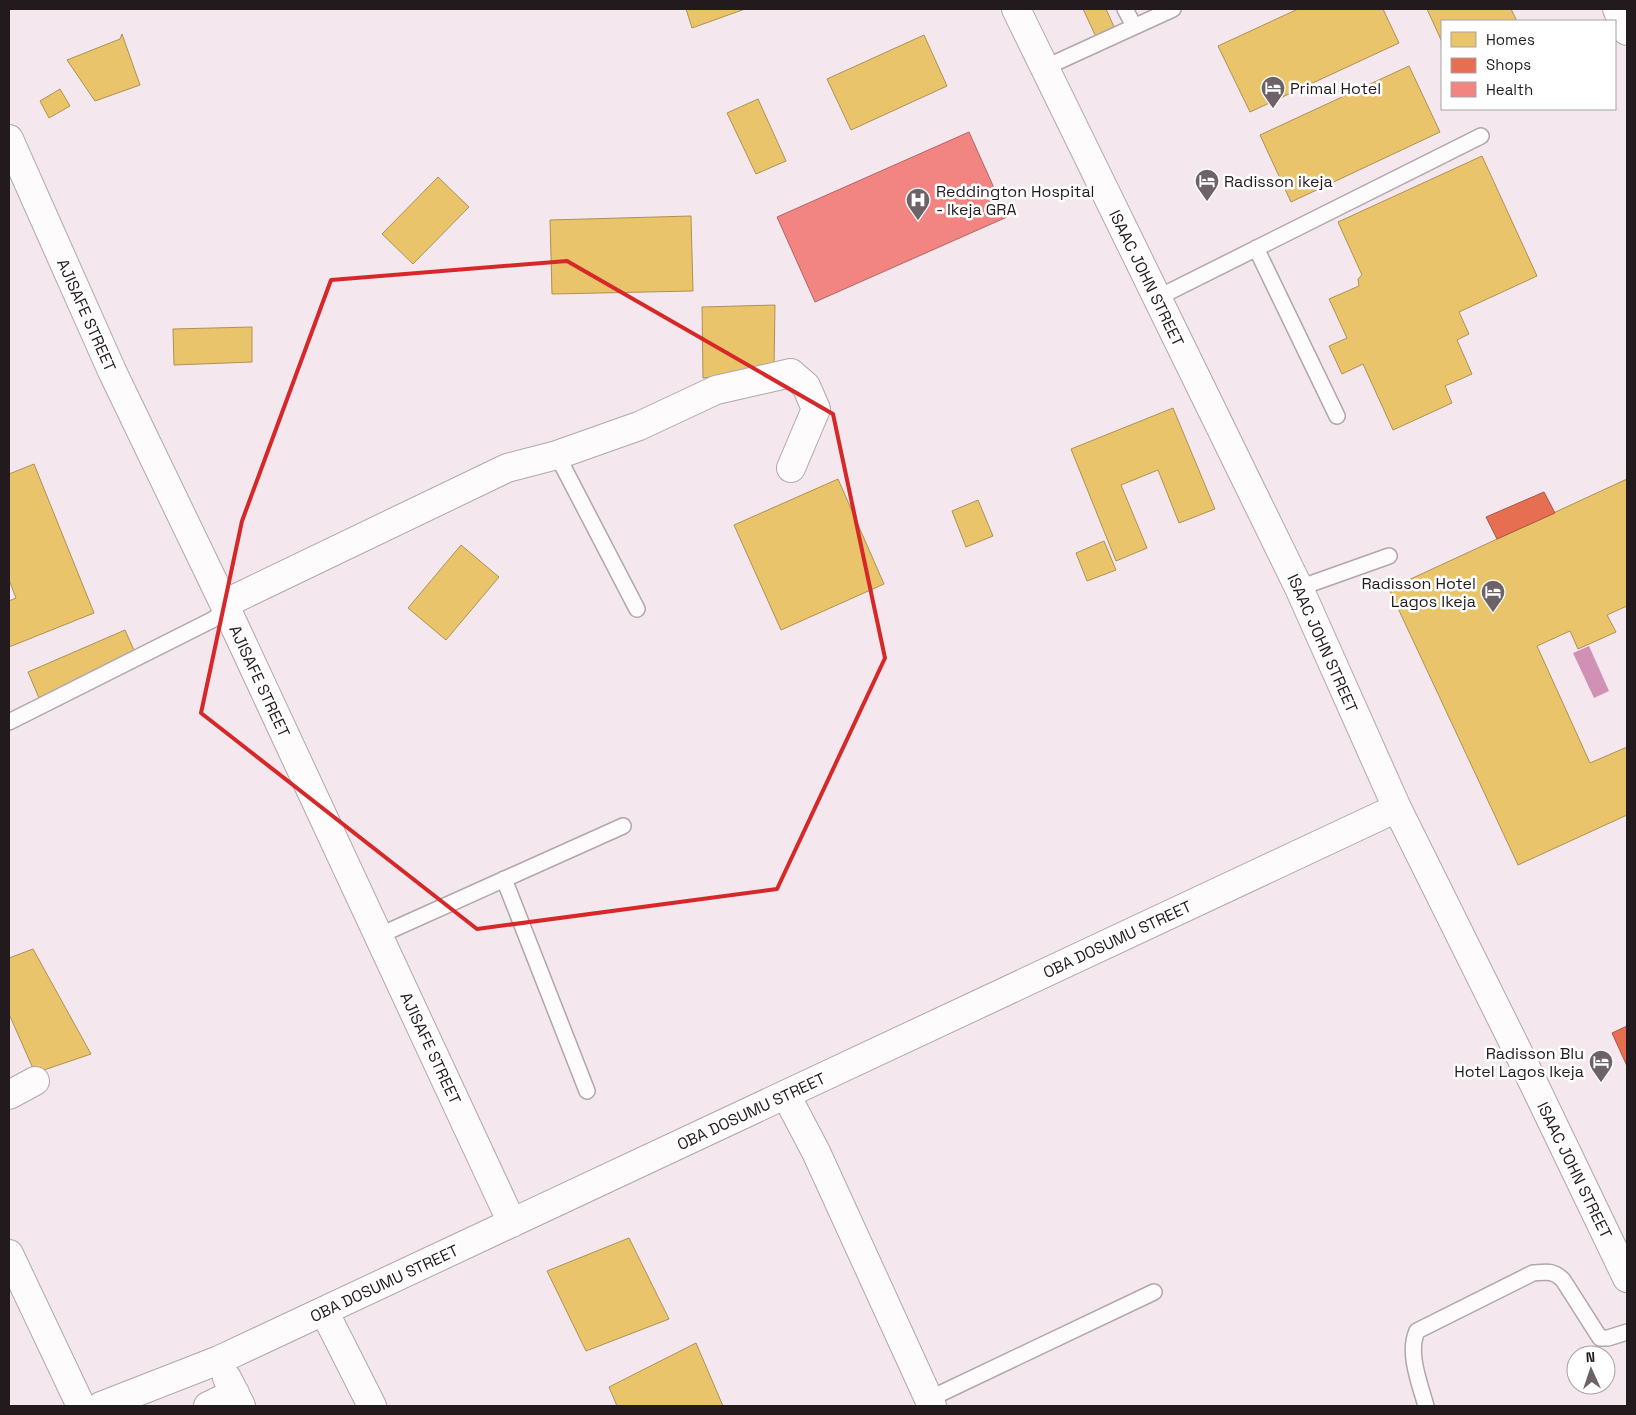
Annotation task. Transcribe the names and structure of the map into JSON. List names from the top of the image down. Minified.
{"streets":{"street":["ISAAC JOHN STREET","AJISAFE STREET","OBA DOSUMU STREET"]},"crossings":[["ISAAC JOHN STREET","OBA DOSUMU STREET"],["AJISAFE STREET","OBA DOSUMU STREET"]],"places":{"hotel":["Primal Hotel","Radisson ikeja","Radisson Hotel Lagos Ikeja","Radisson Blu Hotel Lagos Ikeja"],"hospital":["Reddington Hospital - Ikeja GRA"]},"legend":["Homes","Shops","Health"],"north":"top"}
